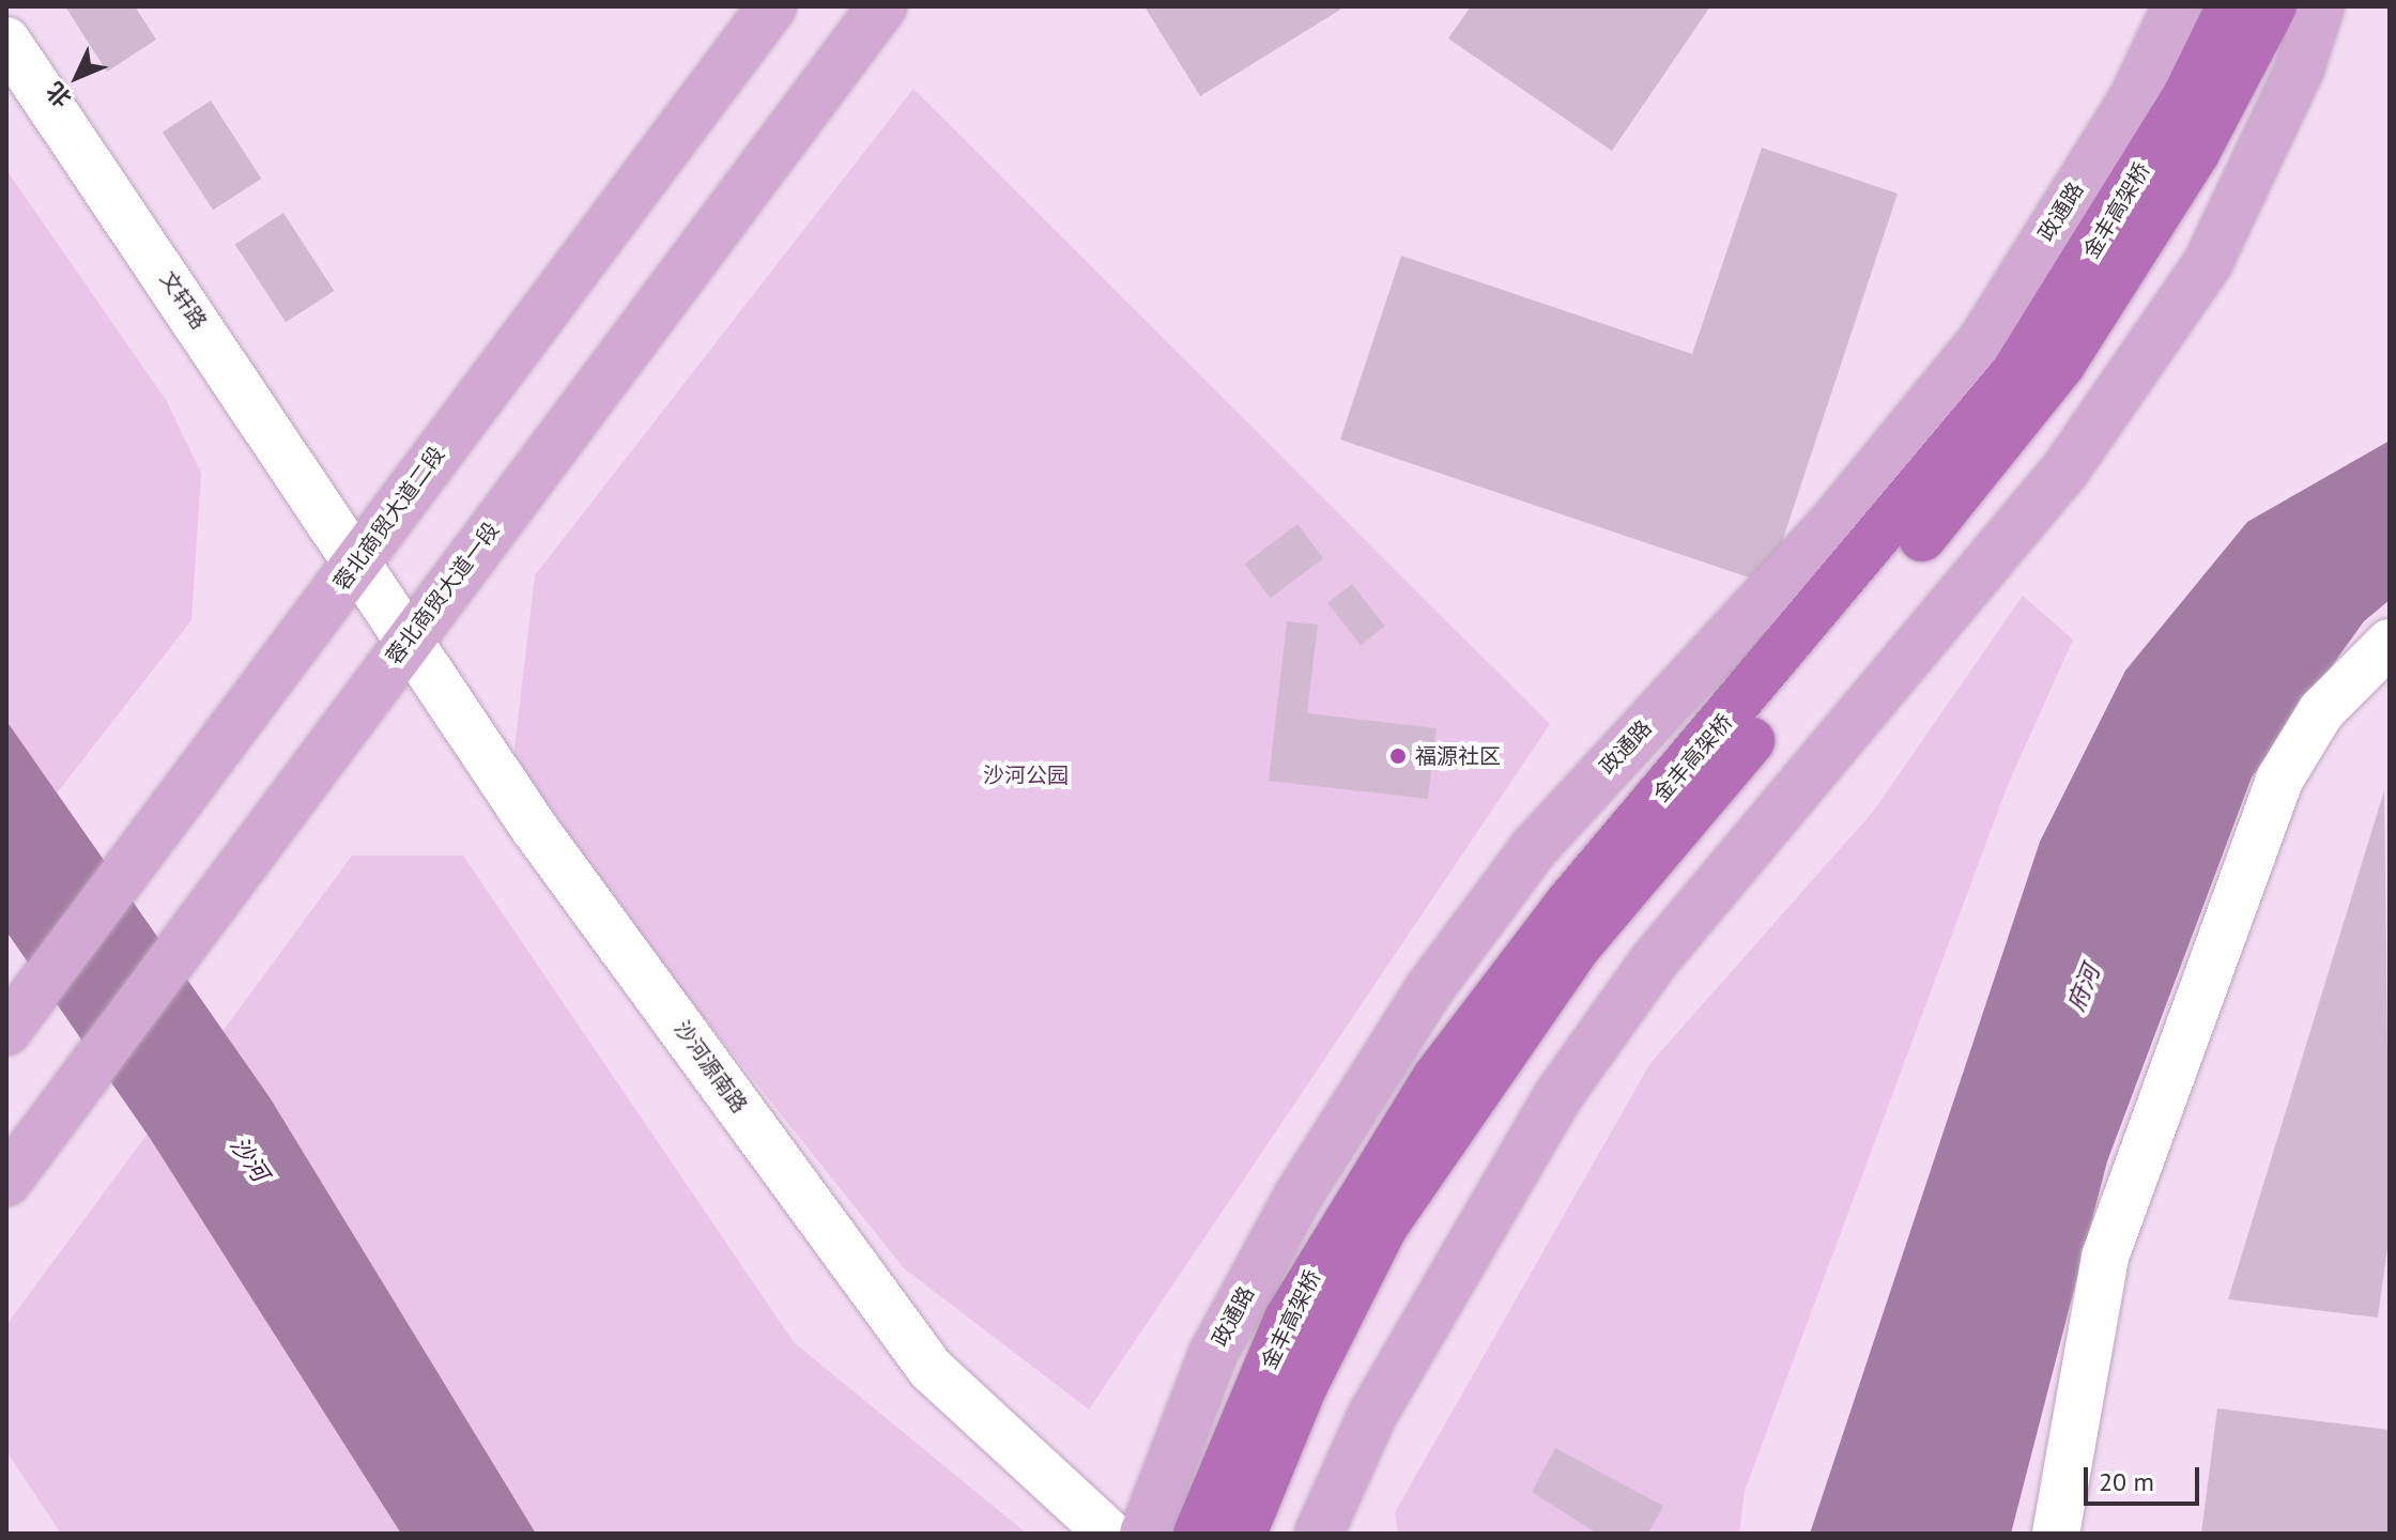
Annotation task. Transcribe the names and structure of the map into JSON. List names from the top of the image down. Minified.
{"streets":{"highway":["金丰高架桥"],"main road":["政通路","蓉北商贸大道二段","蓉北商贸大道一段"],"street":["文轩路","沙河源南路"]},"crossings":[["文轩路","蓉北商贸大道二段"],["文轩路","沙河源南路"],["蓉北商贸大道二段","沙河源南路"],["蓉北商贸大道一段","沙河源南路"]],"water":["府河","沙河"],"parks":["沙河公园"],"places":["福源社区"],"scale_bar":"20 m","north":"bottom left"}
